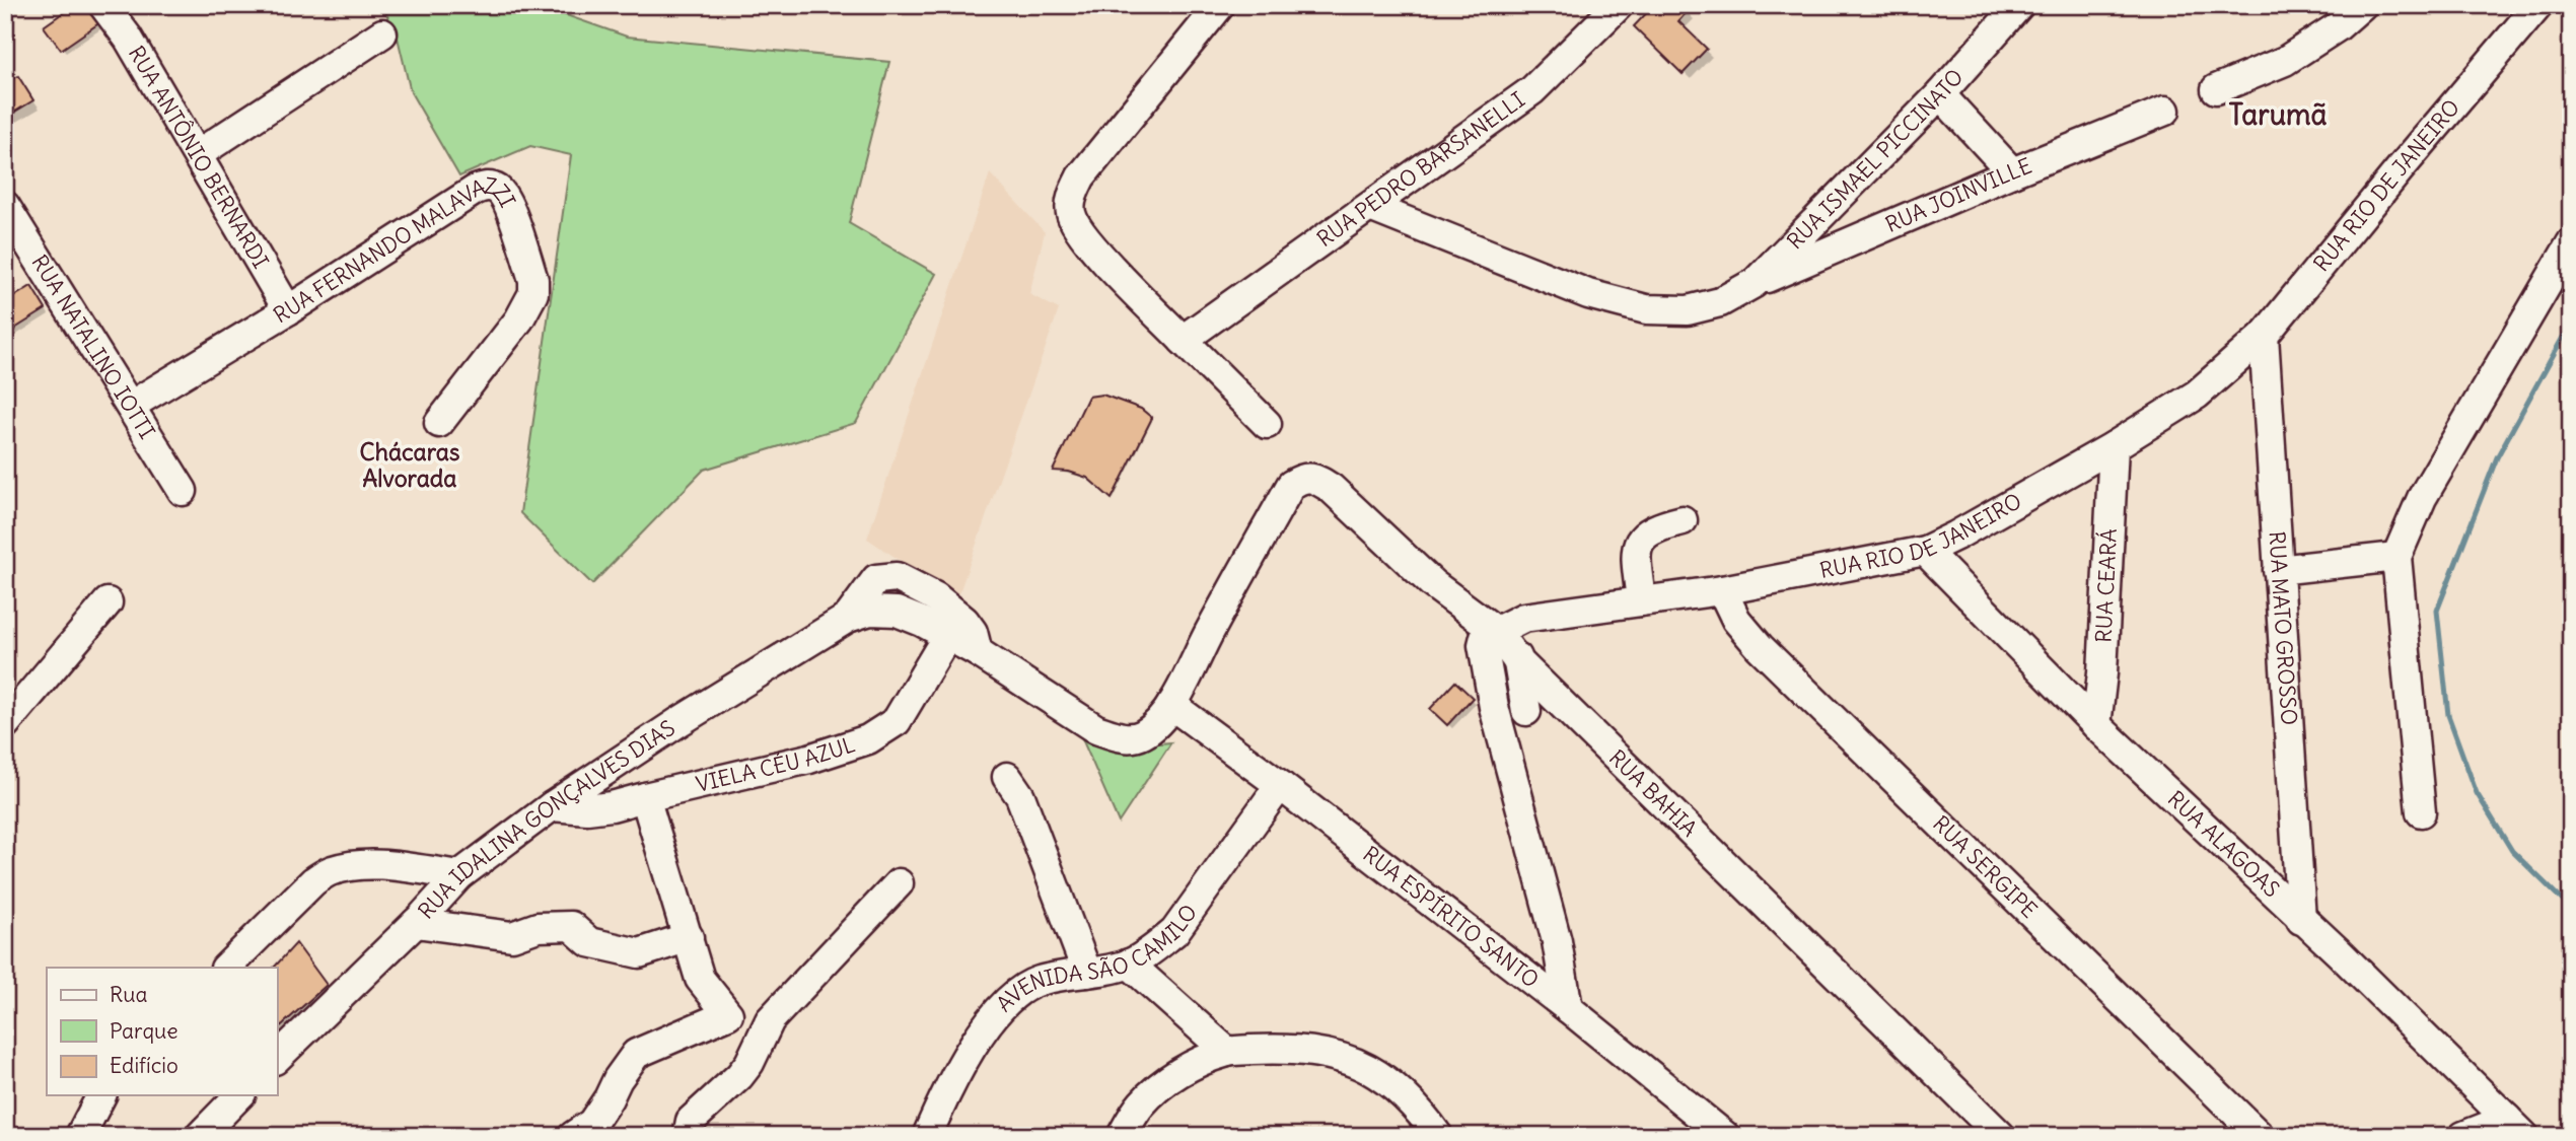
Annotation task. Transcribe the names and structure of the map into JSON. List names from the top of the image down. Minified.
{"streets":{"street":["RUA ANTÔNIO BERNARDI","RUA ISMAEL PICCINATO","RUA PEDRO BARSANELLI","RUA RIO DE JANEIRO","RUA JOINVILLE","RUA FERNANDO MALAVAZZI","RUA NATALINO IOTTI","RUA CEARÁ","RUA MATO GROSSO","VIELA CÉU AZUL","RUA BAHIA","RUA IDALINA GONÇALVES DIAS","RUA ALAGOAS","RUA SERGIPE","RUA ESPÍRITO SANTO","AVENIDA SÃO CAMILO"]},"crossings":[["RUA ANTÔNIO BERNARDI","RUA FERNANDO MALAVAZZI"],["RUA ISMAEL PICCINATO","RUA PEDRO BARSANELLI"],["RUA ISMAEL PICCINATO","RUA JOINVILLE"],["RUA RIO DE JANEIRO","RUA CEARÁ"],["RUA RIO DE JANEIRO","RUA MATO GROSSO"],["RUA RIO DE JANEIRO","RUA BAHIA"],["RUA RIO DE JANEIRO","RUA ALAGOAS"],["RUA RIO DE JANEIRO","RUA SERGIPE"],["RUA FERNANDO MALAVAZZI","RUA NATALINO IOTTI"],["RUA CEARÁ","RUA ALAGOAS"],["RUA MATO GROSSO","RUA ALAGOAS"],["VIELA CÉU AZUL","RUA IDALINA GONÇALVES DIAS"],["RUA BAHIA","RUA ESPÍRITO SANTO"],["RUA ESPÍRITO SANTO","AVENIDA SÃO CAMILO"]],"districts":["Tarumã","Chácaras Alvorada"],"legend":["Rua","Parque","Edifício"]}
